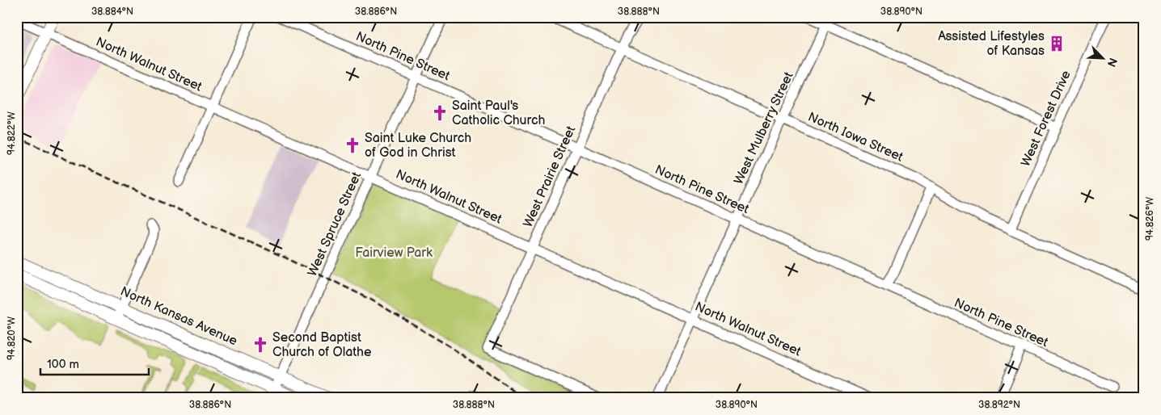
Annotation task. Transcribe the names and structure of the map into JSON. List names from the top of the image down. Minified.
{"streets":{"main road":["North Kansas Avenue"],"street":["North Pine Street","North Walnut Street","West Forest Drive","West Mulberry Street","North Iowa Street","West Prairie Street","West Spruce Street"]},"crossings":[["North Pine Street","West Mulberry Street"],["North Pine Street","West Prairie Street"],["North Pine Street","West Spruce Street"],["North Walnut Street","West Mulberry Street"],["North Walnut Street","West Prairie Street"],["North Walnut Street","West Spruce Street"],["West Forest Drive","North Iowa Street"],["West Mulberry Street","North Iowa Street"],["North Iowa Street","West Prairie Street"],["West Spruce Street","North Kansas Avenue"]],"parks":["Fairview Park"],"places":{"building":["Assisted Lifestyles of Kansas"],"church":["Saint Paul's Catholic Church","Saint Luke Church of God in Christ","Second Baptist Church of Olathe"]},"scale_bar":"100 m","north":"bottom right","coordinates":["38.884°N","38.886°N","38.888°N","38.890°N","94.822°W","94.826°W","94.820°W","38.892°N"]}
